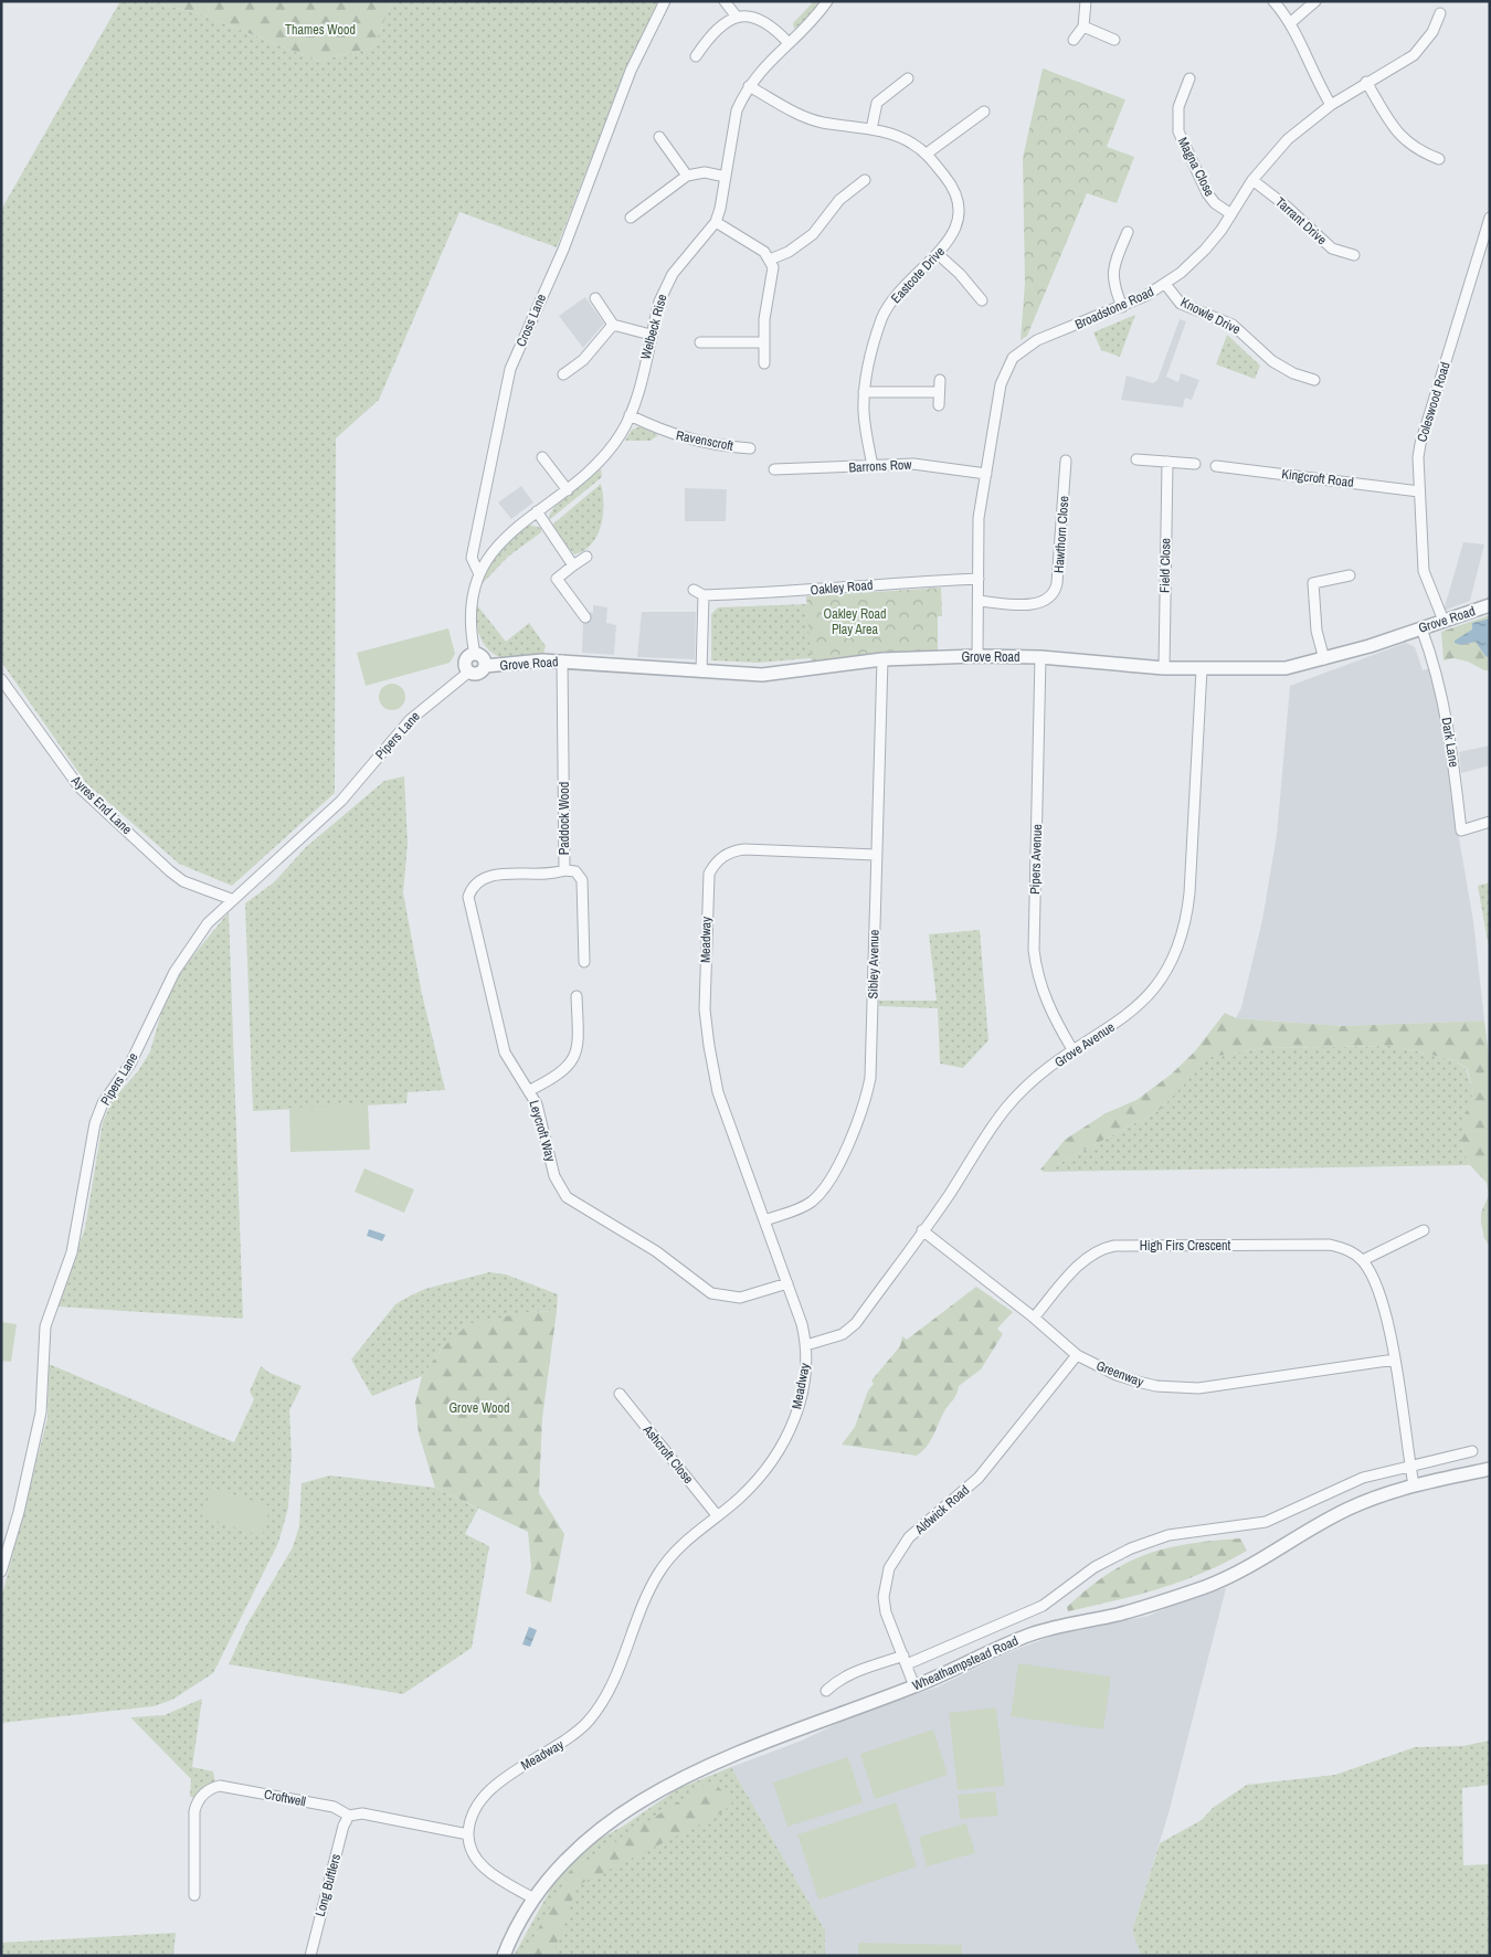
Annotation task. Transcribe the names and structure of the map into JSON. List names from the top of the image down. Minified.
{"streets":{"street":["Magna Close","Tarrant Drive","Eastcote Drive","Broadstone Road","Knowle Drive","Cross Lane","Welbeck Rise","Coleswood Road","Ravenscroft","Barrons Row","Kingcroft Road","Hawthorn Close","Field Close","Oakley Road","Grove Road","Pipers Lane","Dark Lane","Ayres End Lane","Paddock Wood","Pipers Avenue","Meadway","Sibley Avenue","Grove Avenue","Leycroft Way","High Firs Crescent","Greenway","Ashcroft Close","Aldwick Road","Wheathampstead Road","Croftwell","Long Buftlers"]},"crossings":[["Magna Close","Broadstone Road"],["Tarrant Drive","Broadstone Road"],["Eastcote Drive","Welbeck Rise"],["Eastcote Drive","Barrons Row"],["Broadstone Road","Knowle Drive"],["Broadstone Road","Barrons Row"],["Broadstone Road","Hawthorn Close"],["Broadstone Road","Oakley Road"],["Broadstone Road","Grove Road"],["Cross Lane","Welbeck Rise"],["Cross Lane","Grove Road"],["Cross Lane","Pipers Lane"],["Welbeck Rise","Ravenscroft"],["Coleswood Road","Kingcroft Road"],["Coleswood Road","Grove Road"],["Field Close","Grove Road"],["Grove Road","Pipers Lane"],["Grove Road","Dark Lane"],["Grove Road","Paddock Wood"],["Grove Road","Pipers Avenue"],["Grove Road","Sibley Avenue"],["Grove Road","Grove Avenue"],["Pipers Lane","Ayres End Lane"],["Paddock Wood","Leycroft Way"],["Pipers Avenue","Grove Avenue"],["Meadway","Sibley Avenue"],["Meadway","Grove Avenue"],["Meadway","Leycroft Way"],["Meadway","Ashcroft Close"],["Meadway","Croftwell"],["Grove Avenue","Greenway"],["High Firs Crescent","Greenway"],["High Firs Crescent","Wheathampstead Road"],["Greenway","Aldwick Road"],["Aldwick Road","Wheathampstead Road"],["Croftwell","Long Buftlers"]],"parks":["Thames Wood","Oakley Road Play Area","Grove Wood"]}
